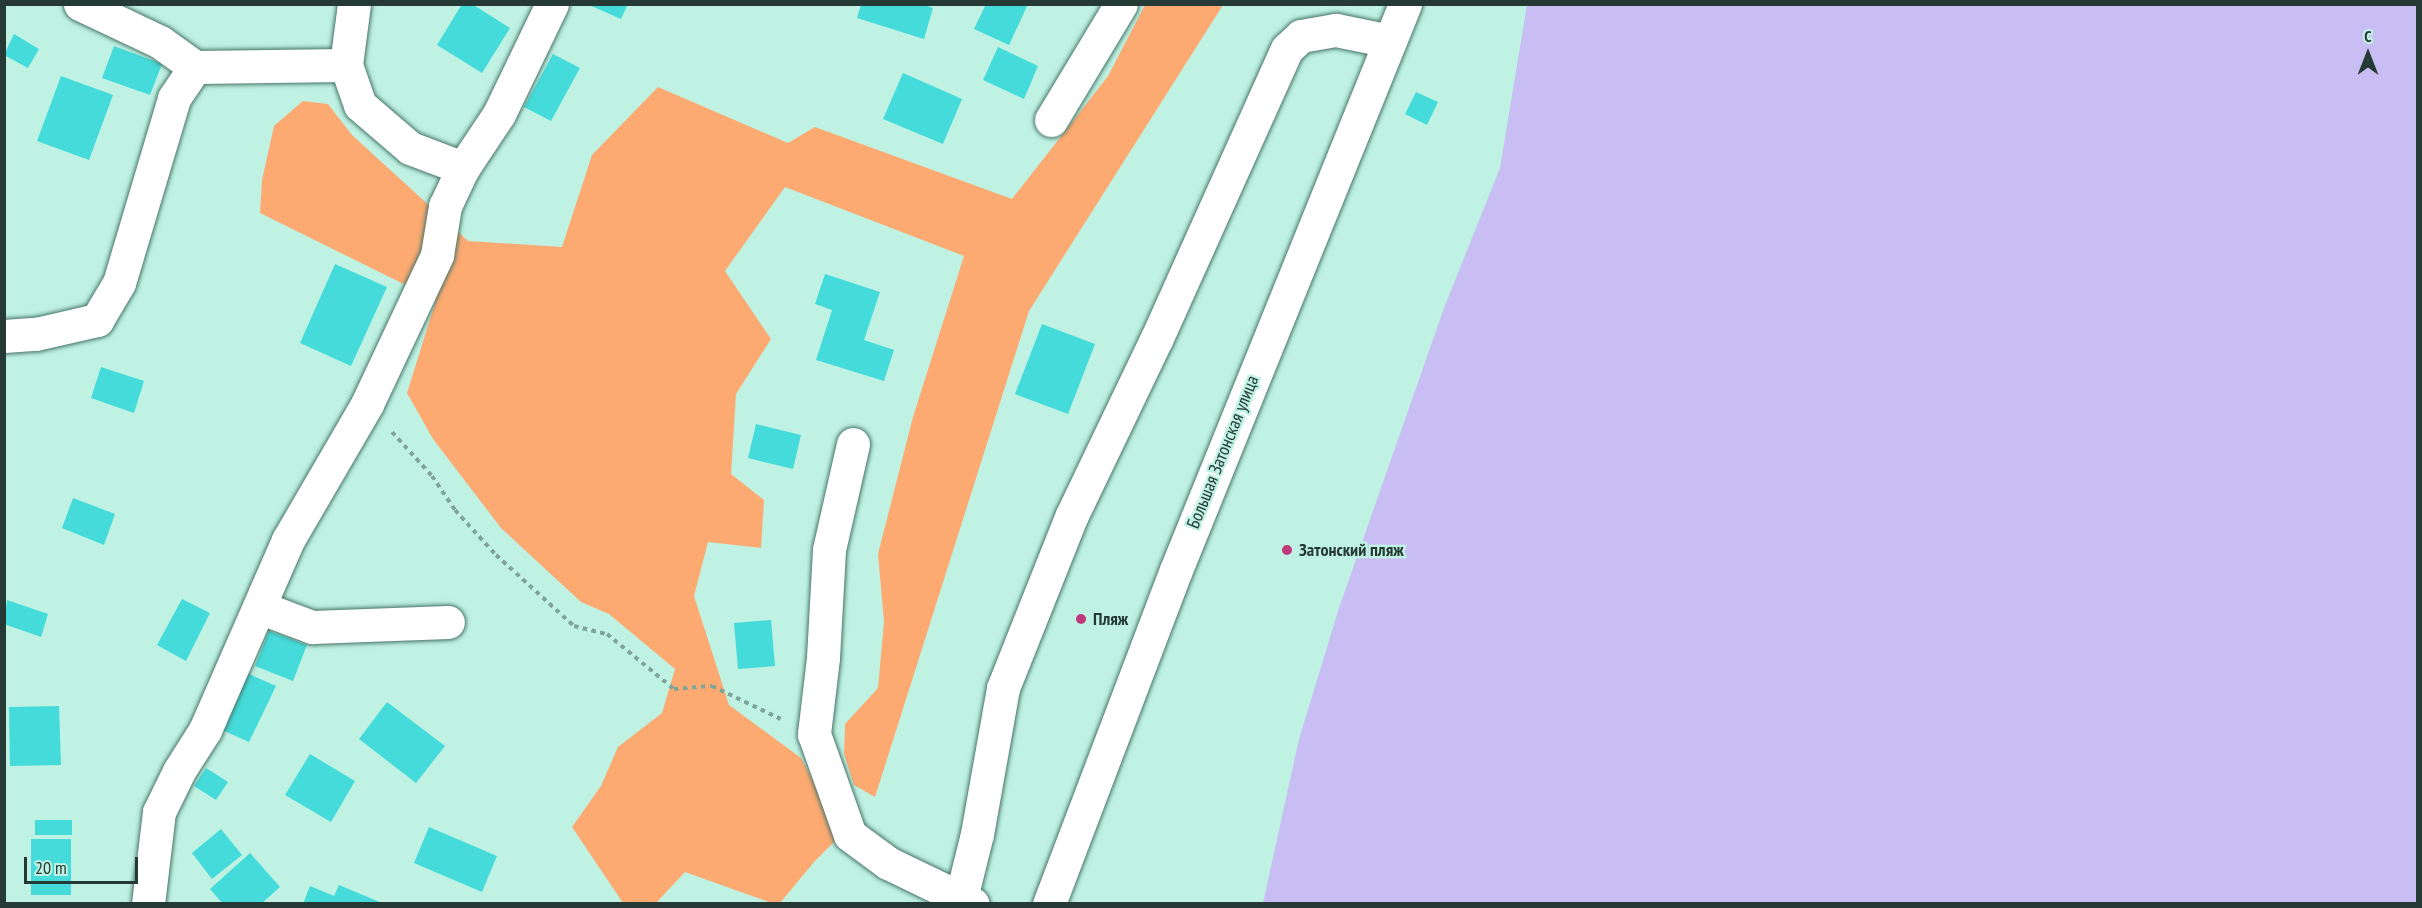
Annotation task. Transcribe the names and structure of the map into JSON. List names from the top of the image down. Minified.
{"streets":{"street":["Большая Затонская улица"]},"places":["Затонский пляж","Пляж"],"scale_bar":"20 m","north":"top"}
